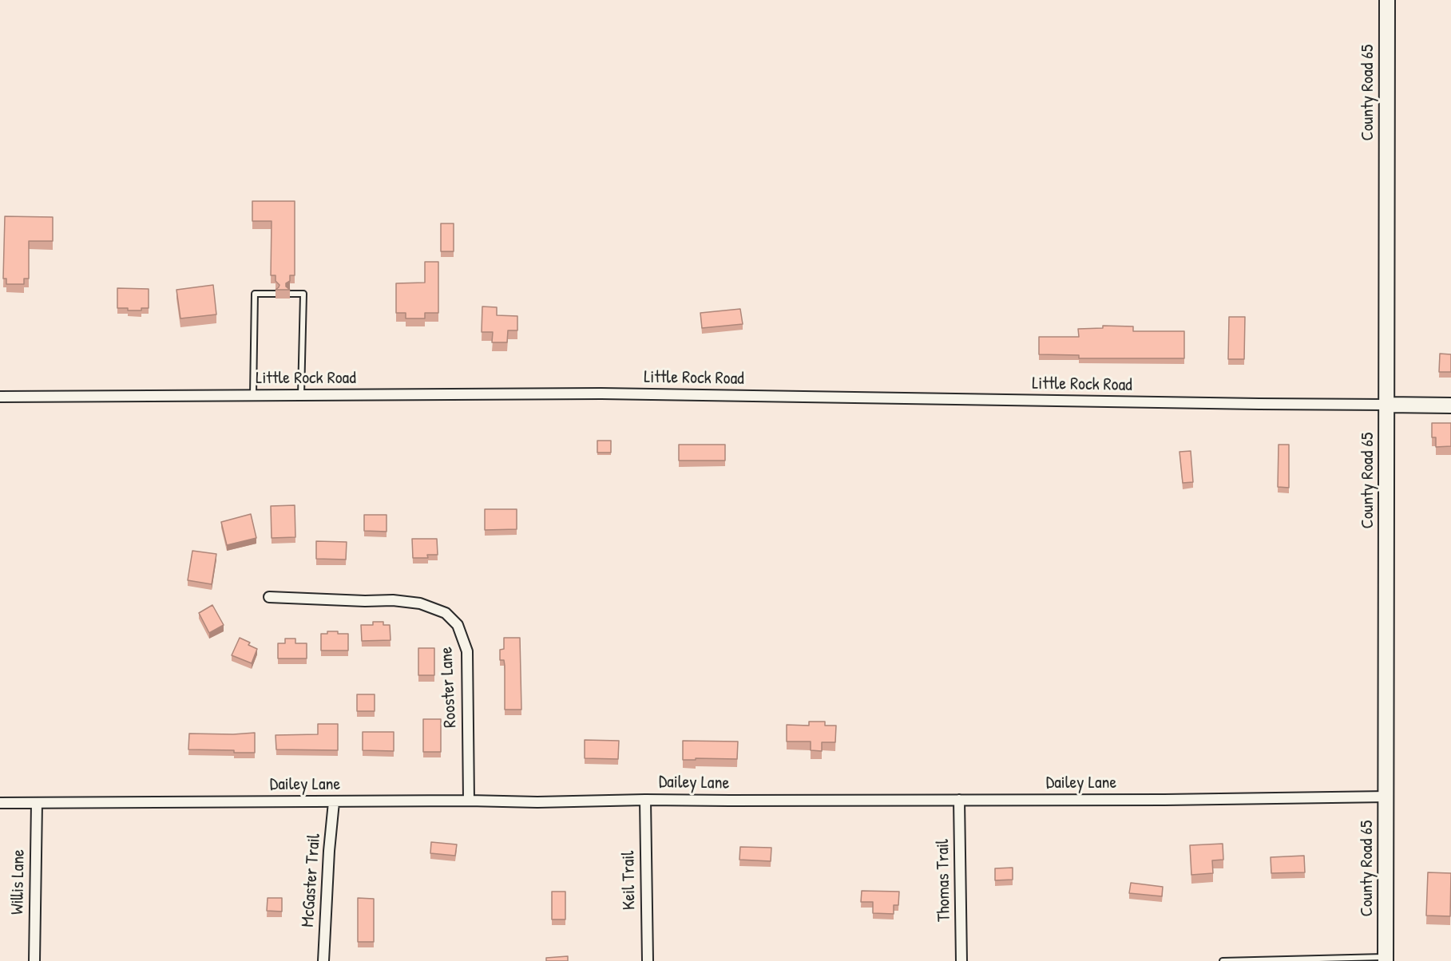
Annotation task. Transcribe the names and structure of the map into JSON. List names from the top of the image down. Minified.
{"streets":{"street":["County Road 65","Little Rock Road","Rooster Lane","Dailey Lane","McGaster Trail","Keil Trail","Thomas Trail","Willis Lane"]},"crossings":[["County Road 65","Little Rock Road"],["County Road 65","Dailey Lane"],["Rooster Lane","Dailey Lane"],["Dailey Lane","McGaster Trail"],["Dailey Lane","Keil Trail"],["Dailey Lane","Thomas Trail"],["Dailey Lane","Willis Lane"]]}
